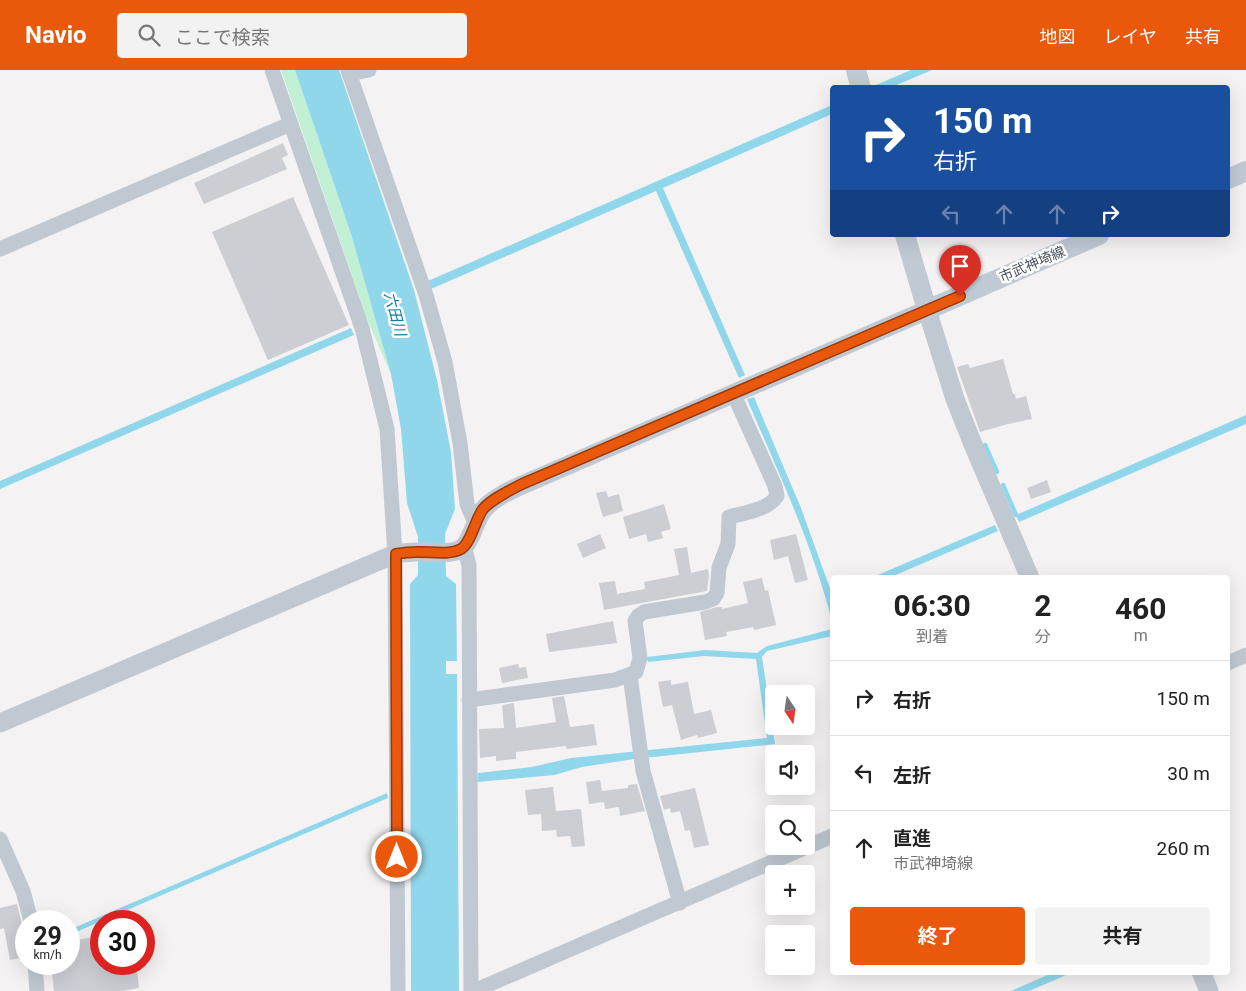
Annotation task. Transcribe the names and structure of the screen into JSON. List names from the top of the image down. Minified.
{"streets":{"main road":["市武神埼線"]},"water":["六田川"],"north":"bottom","page":{"header":"Navio","search":"ここで検索","nav":["地図","レイヤ","共有"],"turn":["150 m","右折"],"eta":["06:30","到着","2","分","460","m"],"list":[{"name":"右折","value":"150 m"},{"name":"左折","value":"30 m"},{"name":"直進","note":"市武神埼線","value":"260 m"}],"map_buttons":["+","−"],"buttons":["終了","共有"],"speed":"29 km/h","limit":"30"}}
